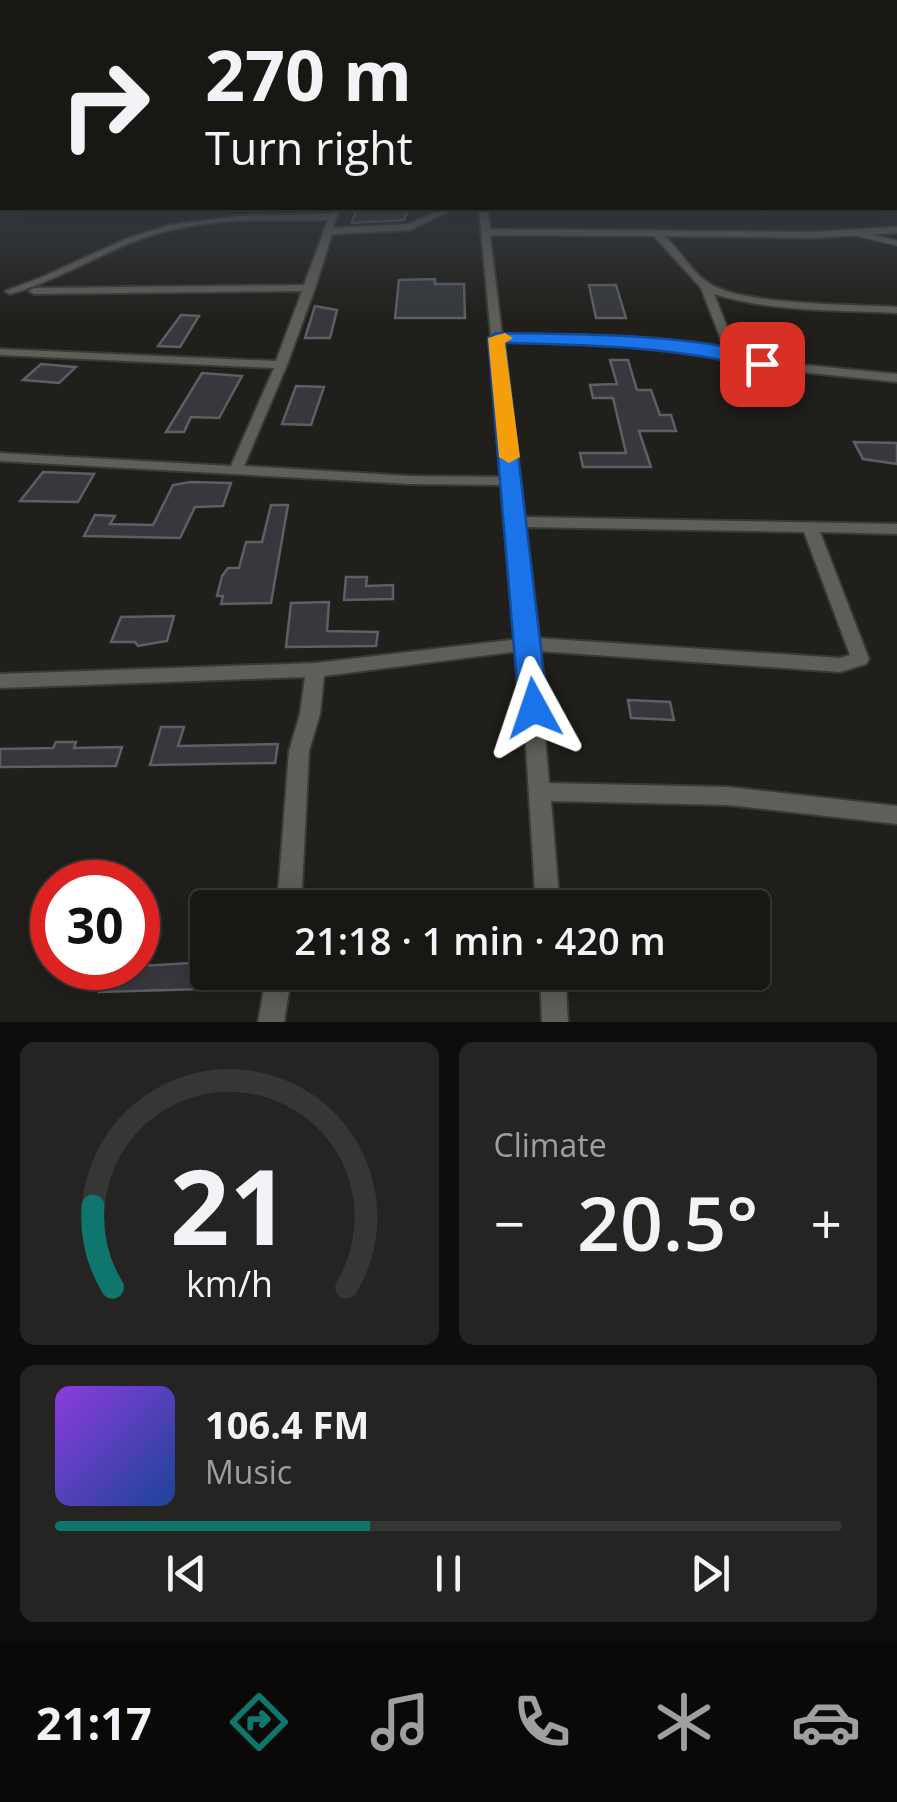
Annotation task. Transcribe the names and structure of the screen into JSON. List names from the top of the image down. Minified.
{"page":{"turn":["270 m","Turn right"],"limit":"30","trip":"21:18 · 1 min · 420 m","tile":"Climate","heat":["−","20.5°","+"],"song":["106.4 FM","Music"],"tabs":"21:17","gauge":["21","km/h"]}}
